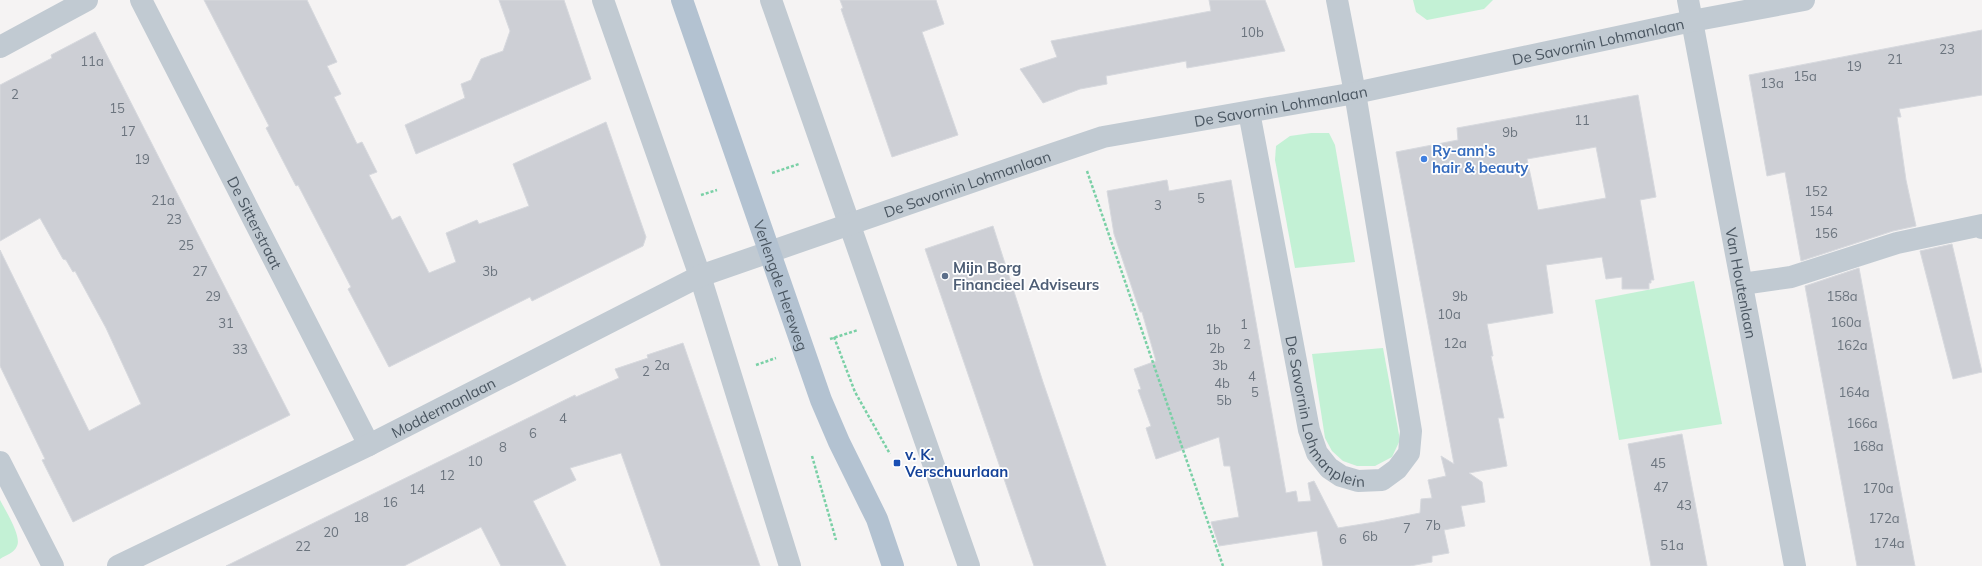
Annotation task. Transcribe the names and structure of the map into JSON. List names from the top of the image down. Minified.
{"streets":{"main road":["Verlengde Hereweg"],"street":["De Savornin Lohmanlaan","De Sitterstraat","Van Houtenlaan","De Savornin Lohmanplein","Moddermanlaan"]},"crossings":[["De Savornin Lohmanlaan","Van Houtenlaan"],["De Savornin Lohmanlaan","Verlengde Hereweg"],["De Savornin Lohmanlaan","De Savornin Lohmanplein"],["De Savornin Lohmanlaan","Moddermanlaan"],["De Sitterstraat","Moddermanlaan"],["Verlengde Hereweg","Moddermanlaan"]],"places":{"other":["Ry-ann's hair & beauty","Mijn Borg Financieel Adviseurs"],"transit":["v. K. Verschuurlaan"]},"house_numbers":["10b","23","21","11a","19","15a","13a","2","15","11","17","9b","19","152","5","21a","3","154","23","156","25","27","3b","29","9b","158a","10a","160a","31","1","1b","12a","2","162a","2b","33","2a","3b","2","4","4b","5","164a","5b","4","166a","6","168a","8","10","45","12","47","170a","14","16","43","18","172a","7b","7","20","6b","6","174a","51a","22"]}
